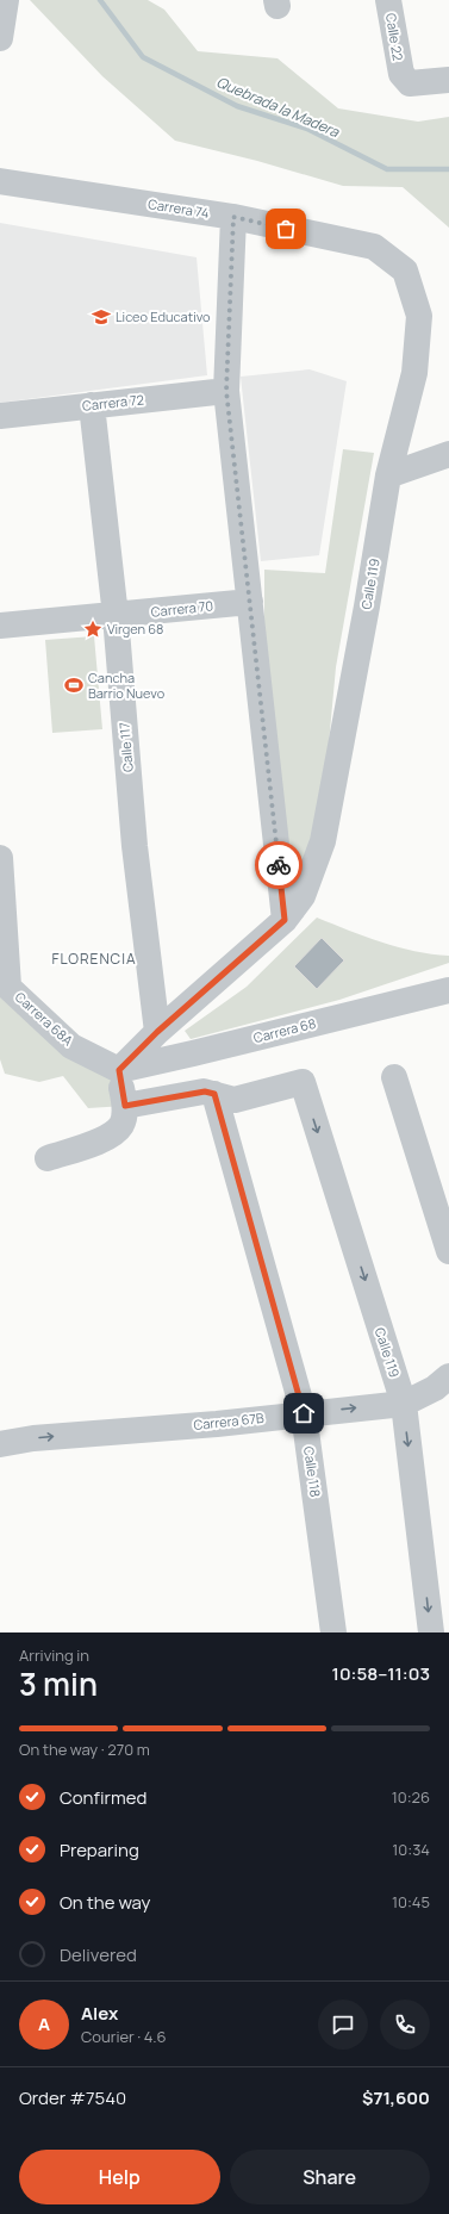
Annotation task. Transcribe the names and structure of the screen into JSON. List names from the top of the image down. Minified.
{"streets":{"street":["Calle 22","Carrera 74","Carrera 72","Calle 119","Carrera 70","Calle 117","Carrera 68A","Carrera 68","Carrera 67B","Calle 118"]},"crossings":[["Carrera 74","Calle 119"],["Carrera 72","Calle 117"],["Calle 119","Carrera 67B"],["Calle 119","Calle 118"],["Carrera 70","Calle 117"],["Carrera 68A","Carrera 68"],["Carrera 67B","Calle 118"]],"one_way":["Carrera 67B"],"districts":["FLORENCIA"],"water":["Quebrada la Madera"],"places":{"school or university":["Liceo Educativo"],"place":["Virgen 68"],"sports":["Cancha Barrio Nuevo"]},"page":{"heading":["3 min","Arriving in","10:58–11:03"],"panel":["Alex","Courier · 4.6","Order #7540","$71,600"],"bar":"On the way · 270 m","list":[["Confirmed","10:26"],["Preparing","10:34"],["On the way","10:45"],"Delivered"],"round":"A","buttons":["Help","Share"]}}
